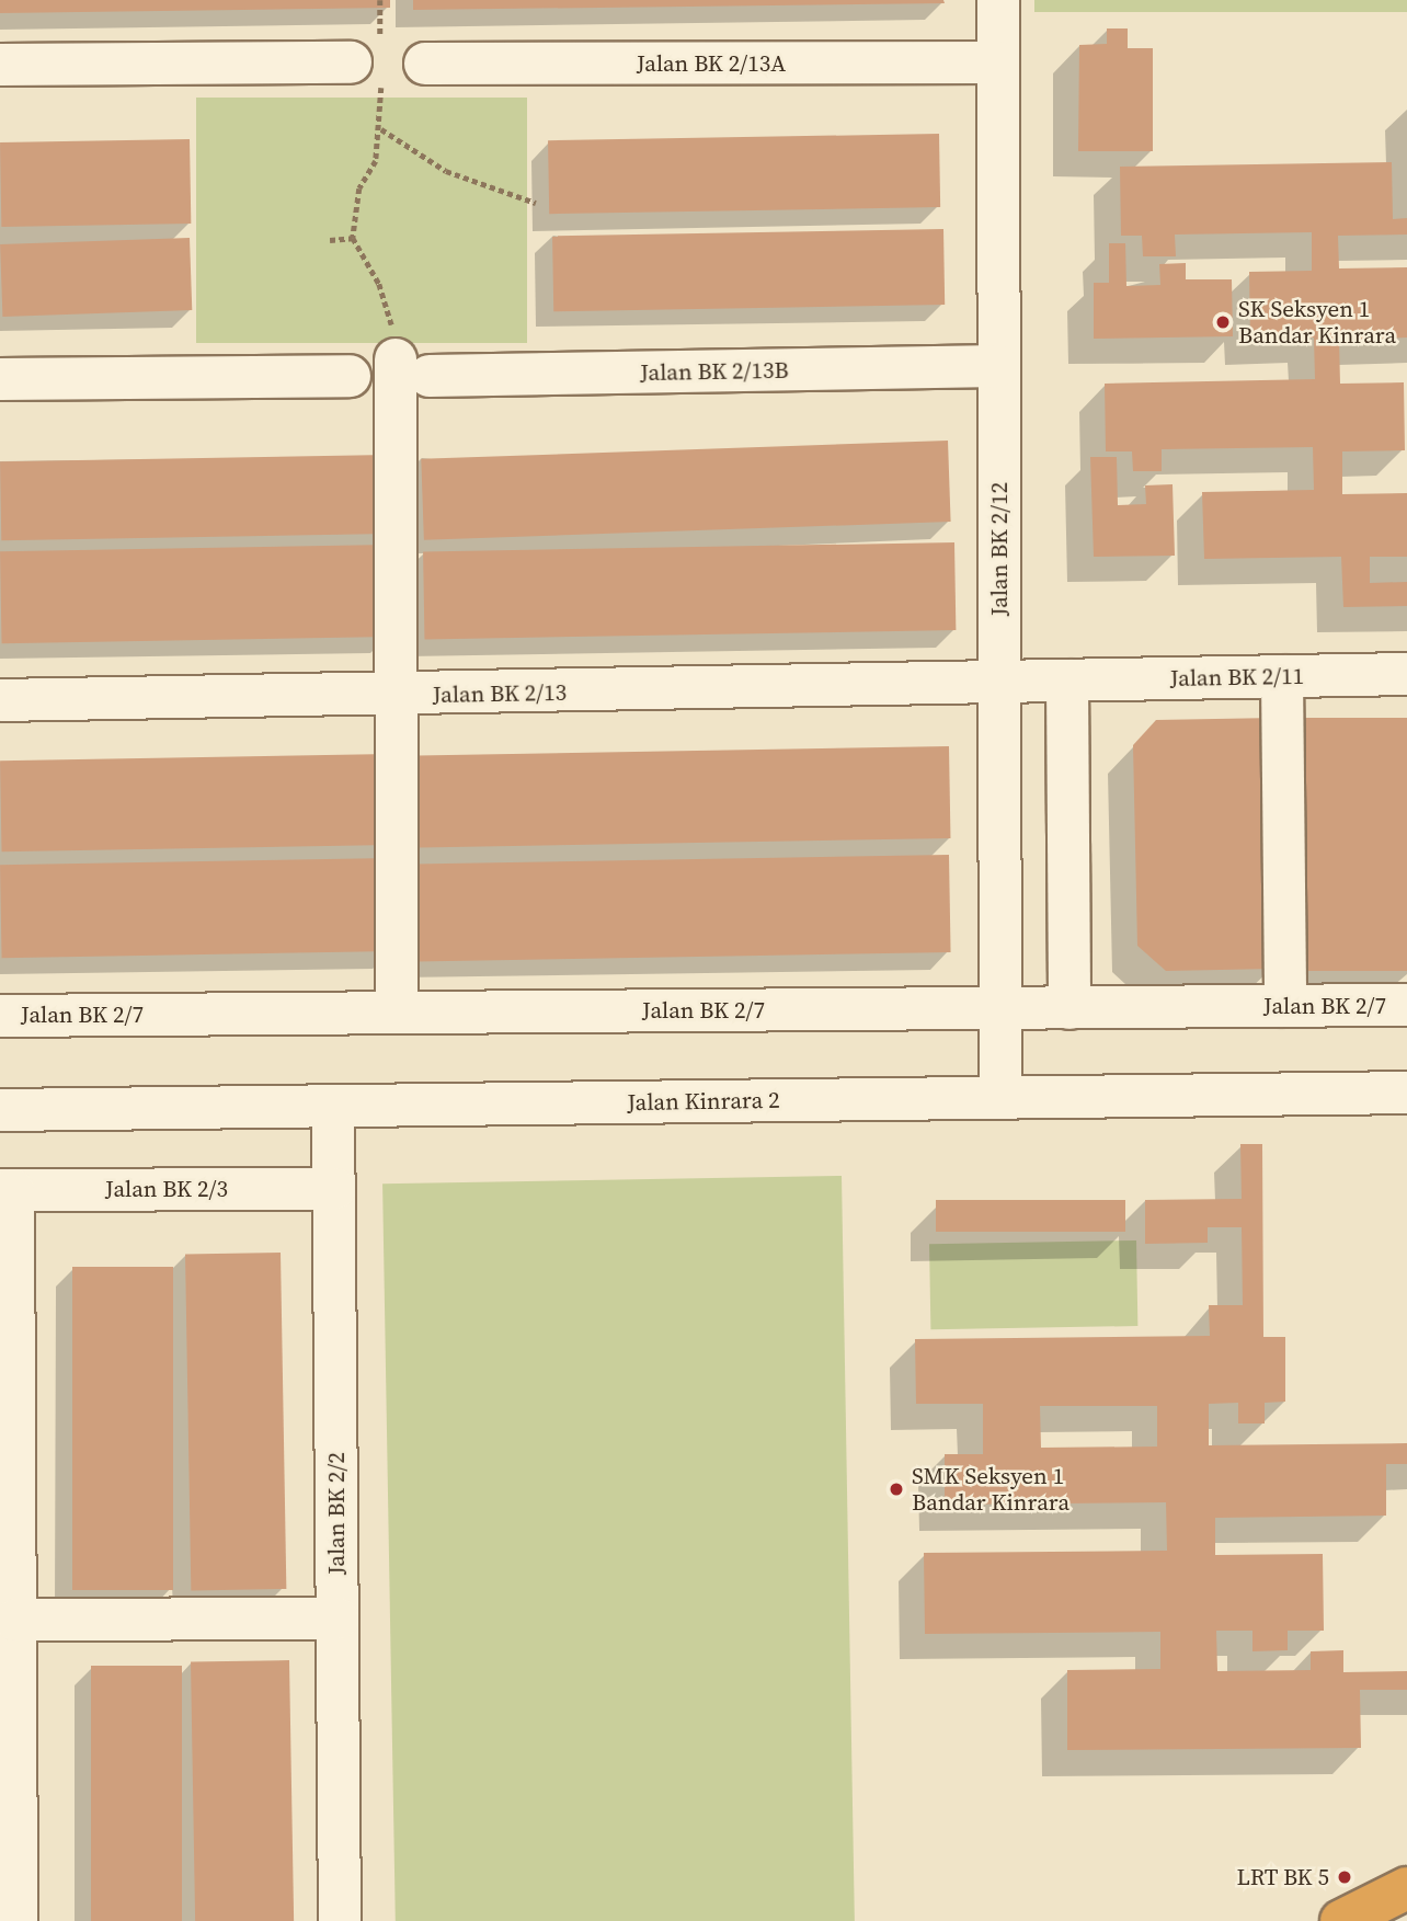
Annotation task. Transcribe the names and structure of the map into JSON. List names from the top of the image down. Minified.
{"streets":{"street":["Jalan BK 2/13A","Jalan BK 2/13B","Jalan BK 2/12","Jalan BK 2/11","Jalan BK 2/13","Jalan BK 2/7","Jalan Kinrara 2","Jalan BK 2/3","Jalan BK 2/2"]},"crossings":[["Jalan BK 2/13A","Jalan BK 2/12"],["Jalan BK 2/13B","Jalan BK 2/12"],["Jalan BK 2/12","Jalan BK 2/11"],["Jalan BK 2/12","Jalan BK 2/13"],["Jalan BK 2/12","Jalan BK 2/7"],["Jalan BK 2/12","Jalan Kinrara 2"],["Jalan BK 2/11","Jalan BK 2/13"],["Jalan Kinrara 2","Jalan BK 2/2"],["Jalan BK 2/3","Jalan BK 2/2"]],"places":["SK Seksyen 1 Bandar Kinrara","SMK Seksyen 1 Bandar Kinrara","LRT BK 5"]}
